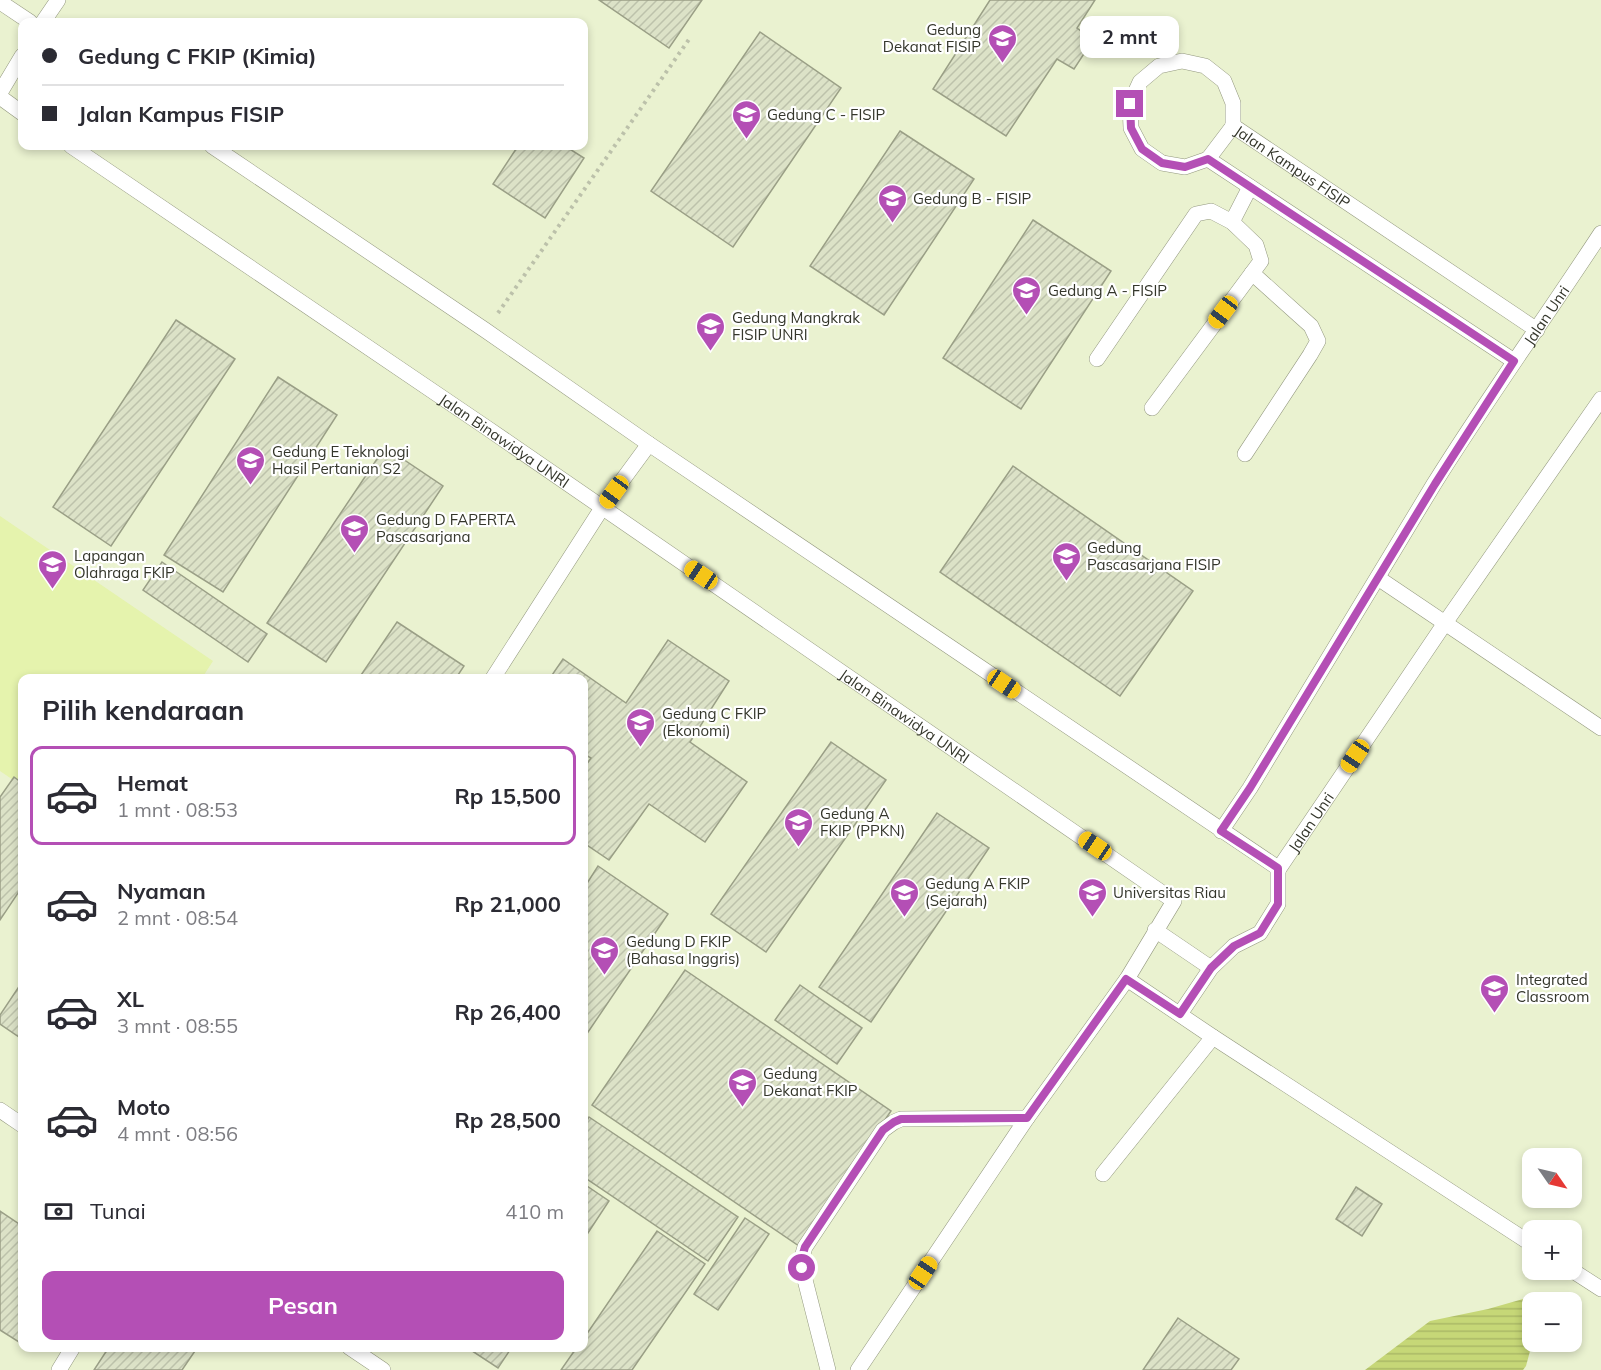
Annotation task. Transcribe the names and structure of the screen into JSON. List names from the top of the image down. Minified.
{"streets":{"lane":["Jalan Kampus FISIP","Jalan Unri","Jalan Binawidya UNRI"]},"crossings":[["Jalan Kampus FISIP","Jalan Unri"]],"places":{"school or university":["Gedung Dekanat FISIP","Gedung C - FISIP","Gedung B - FISIP","Gedung A - FISIP","Gedung Mangkrak FISIP UNRI","Gedung E Teknologi Hasil Pertanian S2","Gedung D FAPERTA Pascasarjana","Gedung Pascasarjana FISIP","Lapangan Olahraga FKIP","Gedung C FKIP (Ekonomi)","Gedung A FKIP (PPKN)","Gedung A FKIP (Sejarah)","Universitas Riau","Gedung D FKIP (Bahasa Inggris)","Integrated Classroom","Gedung Dekanat FKIP"]},"north":"bottom right","page":{"bubble":"2 mnt","banner":["Gedung C FKIP (Kimia)","Jalan Kampus FISIP"],"heading":"Pilih kendaraan","list":[{"name":"Hemat","note":"1 mnt · 08:53","value":"Rp 15,500"},{"name":"Nyaman","note":"2 mnt · 08:54","value":"Rp 21,000"},{"name":"XL","note":"3 mnt · 08:55","value":"Rp 26,400"},{"name":"Moto","note":"4 mnt · 08:56","value":"Rp 28,500"}],"map_buttons":["+","−"],"pay":["Tunai","410 m"],"buttons":"Pesan"}}
